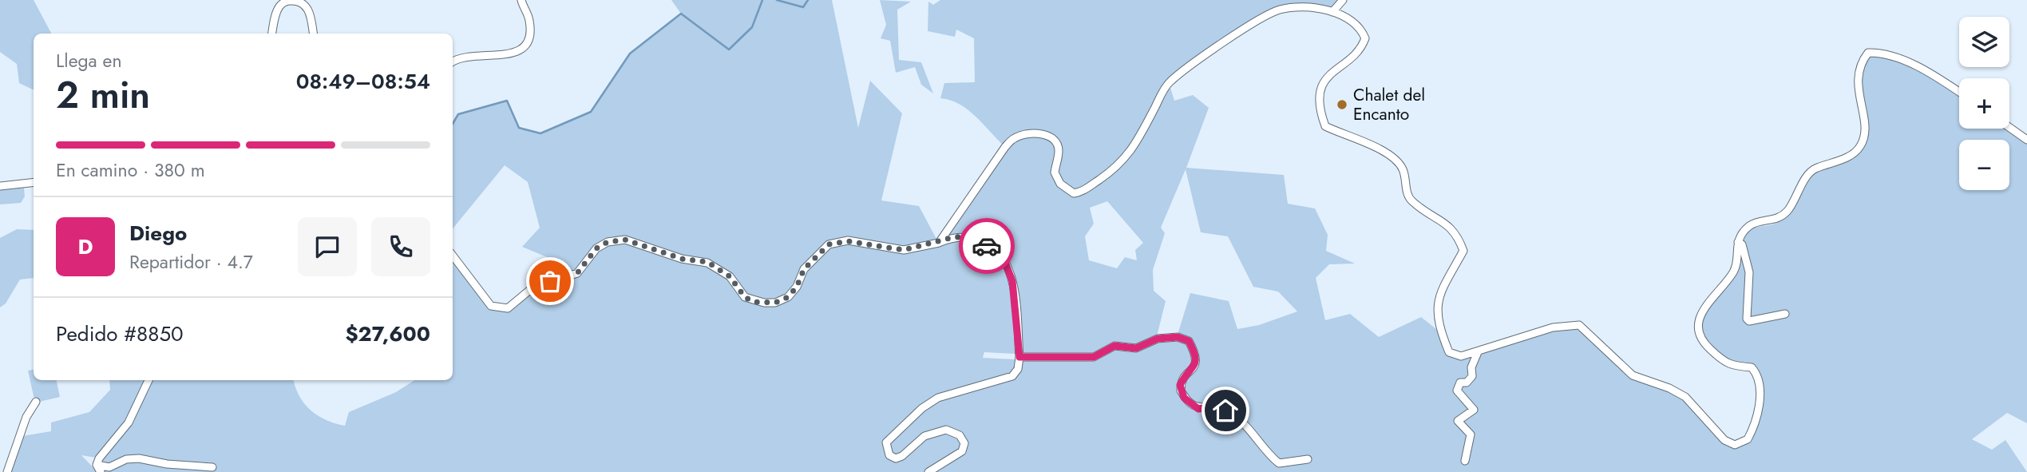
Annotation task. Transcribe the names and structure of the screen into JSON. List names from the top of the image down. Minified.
{"places":["Chalet del Encanto"],"page":{"map_buttons":["+","−"],"heading":["2 min","Llega en","08:49–08:54"],"panel":["Diego","Repartidor · 4.7","Pedido #8850","$27,600"],"bar":"En camino · 380 m","round":"D"}}
